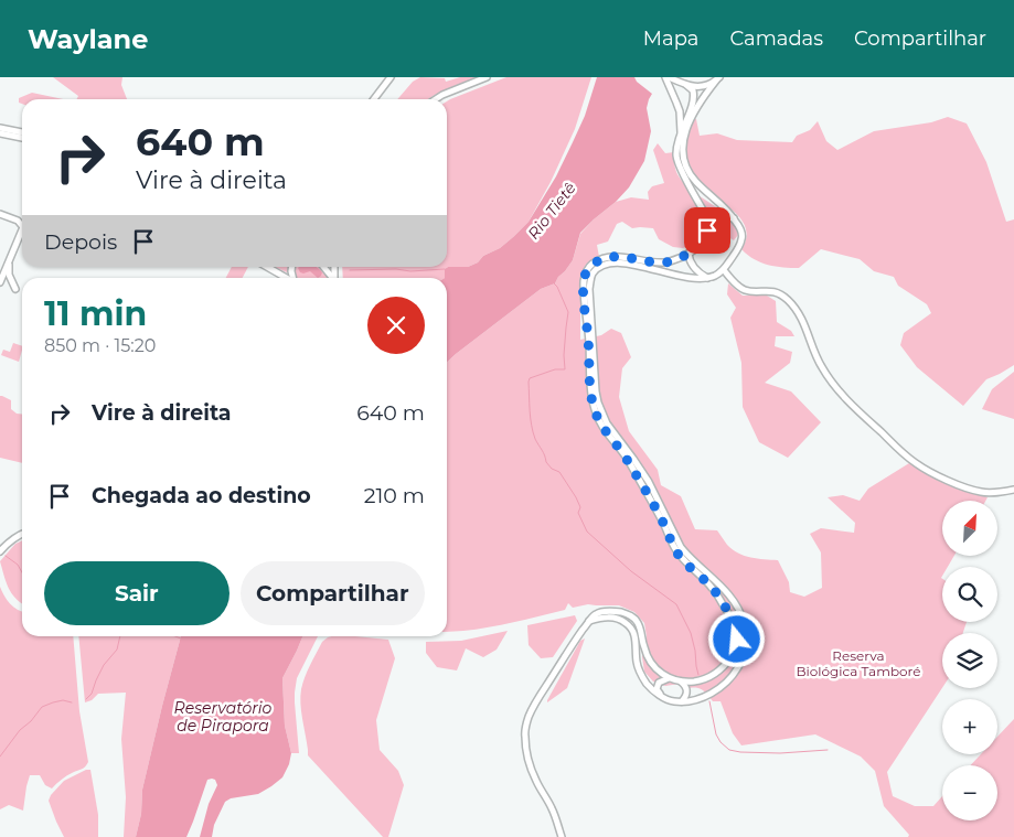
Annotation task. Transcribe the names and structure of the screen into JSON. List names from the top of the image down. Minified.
{"water":["Rio Tietê","Reservatório de Pirapora"],"parks":["Reserva Biológica Tamboré"],"north":"top right","page":{"header":"Waylane","nav":["Mapa","Camadas","Compartilhar"],"turn":["640 m","Vire à direita"],"then":"Depois","heading":["11 min","850 m · 15:20"],"list":[{"name":"Vire à direita","value":"640 m"},{"name":"Chegada ao destino","value":"210 m"}],"map_buttons":["+","−"],"buttons":["Sair","Compartilhar"]}}
